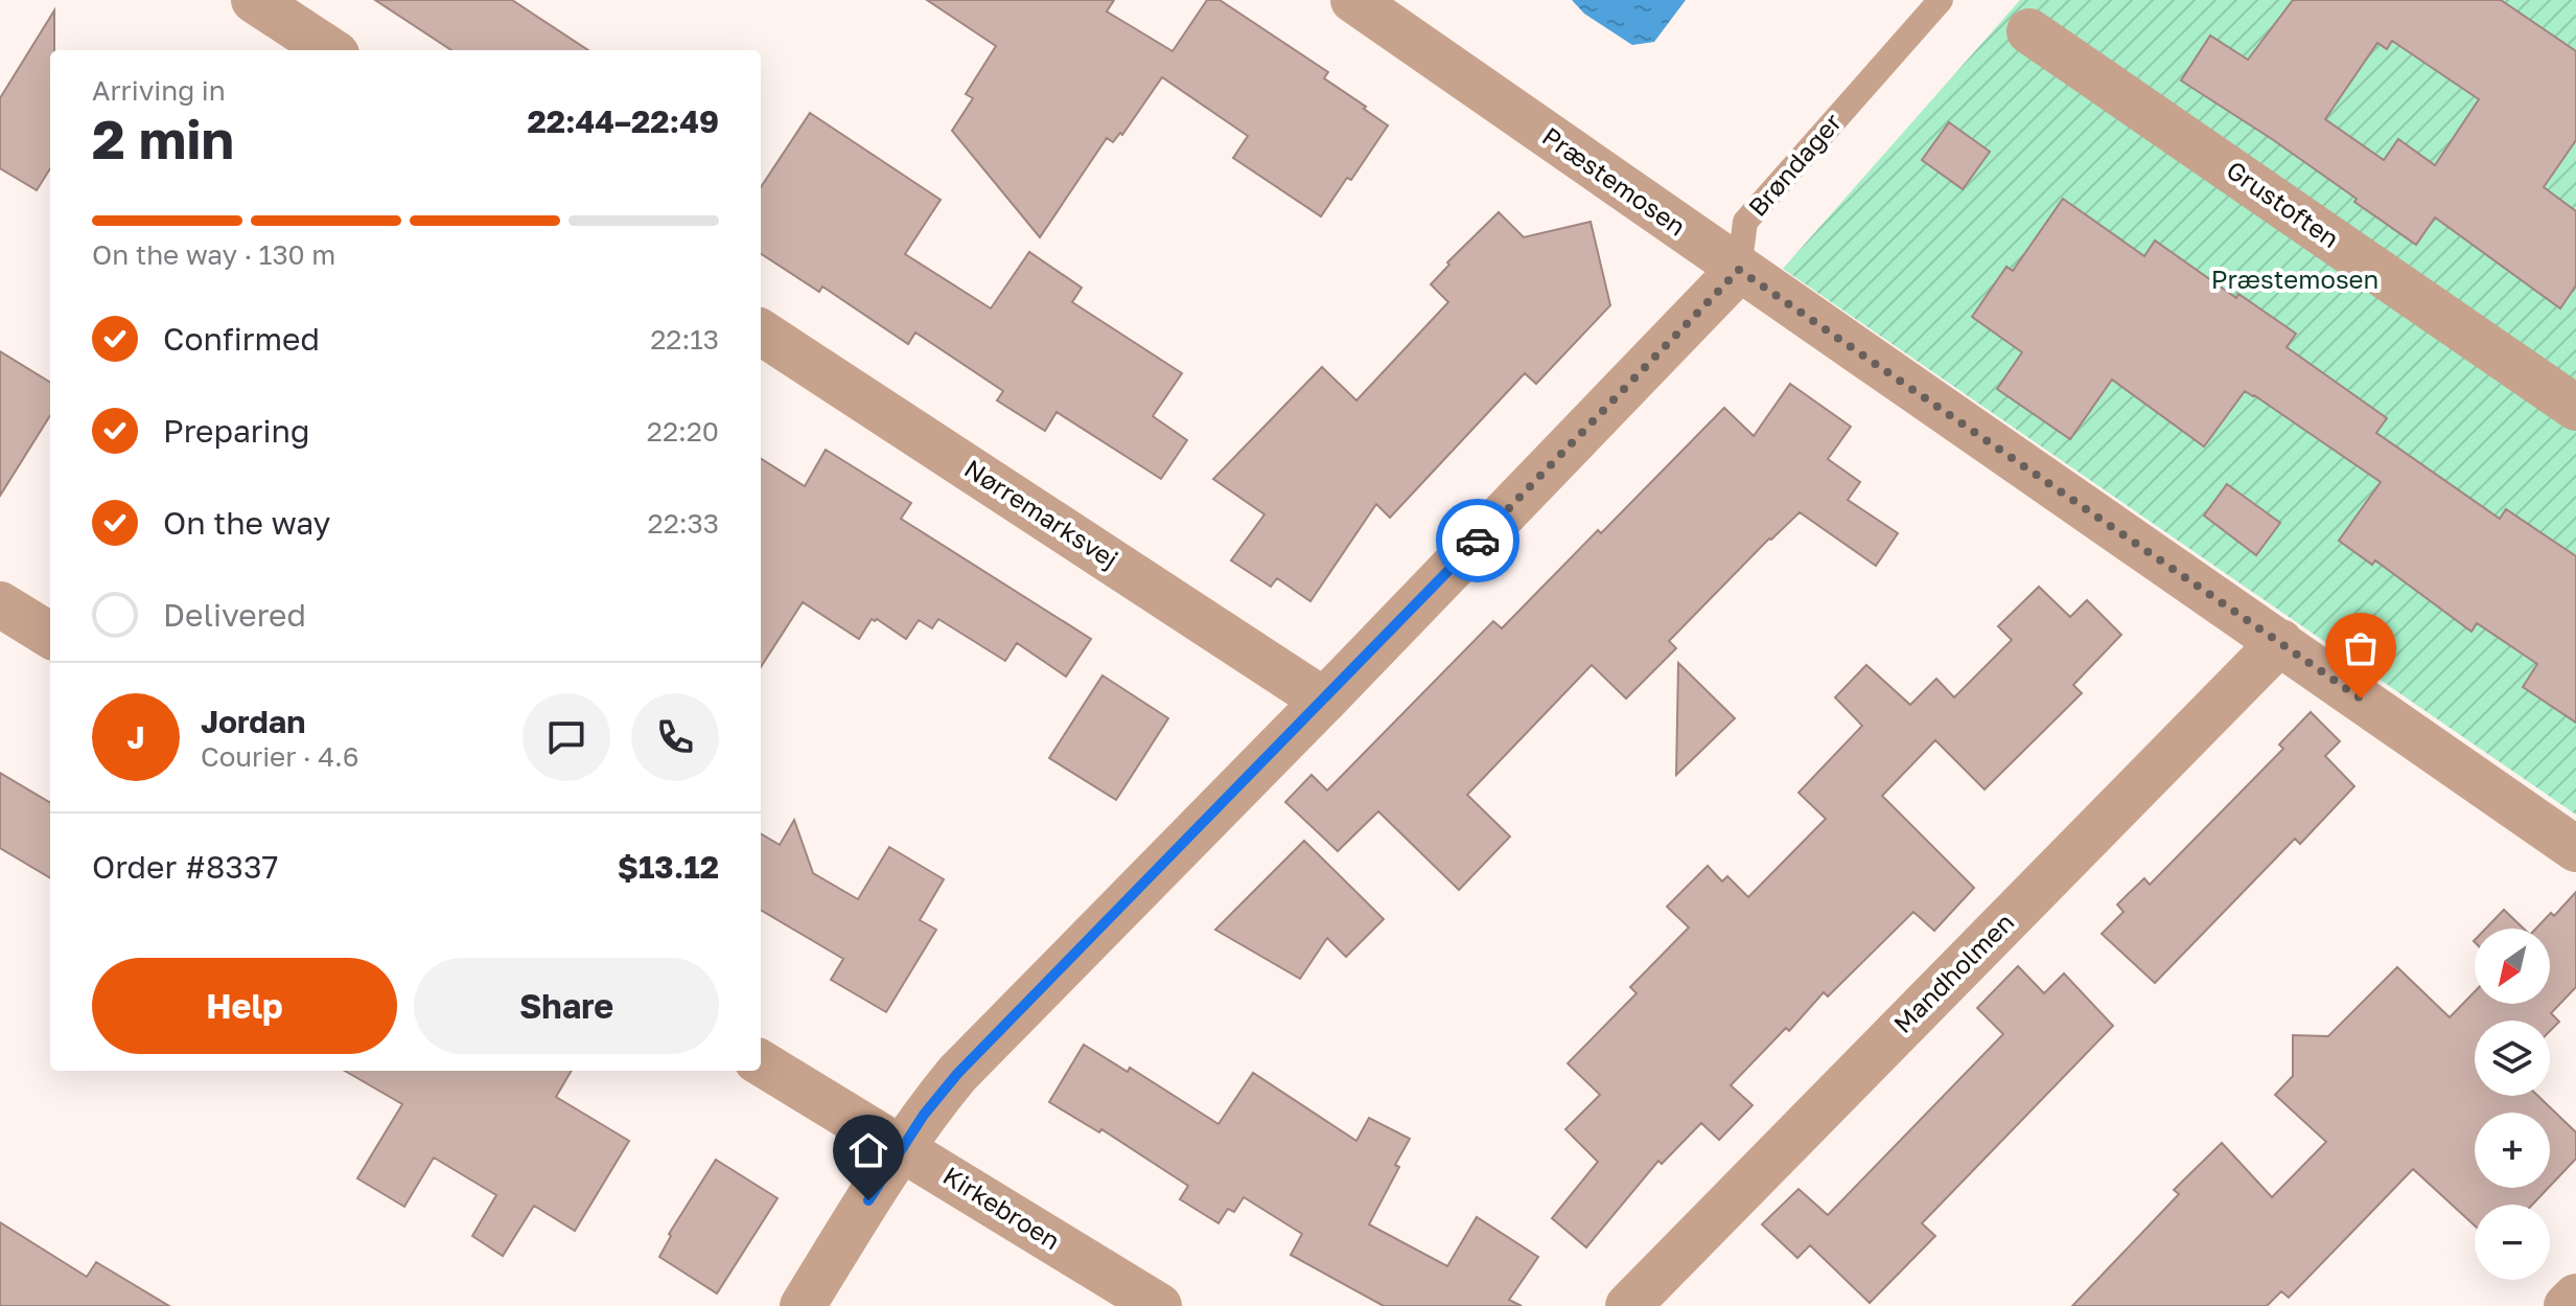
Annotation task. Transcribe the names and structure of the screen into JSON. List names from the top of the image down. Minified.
{"streets":{"street":["Præstemosen","Grustoften","Nørremarksvej","Mandholmen","Kirkebroen"],"lane":["Brøndager"]},"crossings":[["Brøndager","Præstemosen"],["Præstemosen","Mandholmen"]],"parks":["Præstemosen"],"north":"bottom left","page":{"heading":["2 min","Arriving in","22:44–22:49"],"panel":["Jordan","Courier · 4.6","Order #8337","$13.12"],"bar":"On the way · 130 m","list":[["Confirmed","22:13"],["Preparing","22:20"],["On the way","22:33"],"Delivered"],"round":"J","map_buttons":["+","−"],"buttons":["Help","Share"]}}
